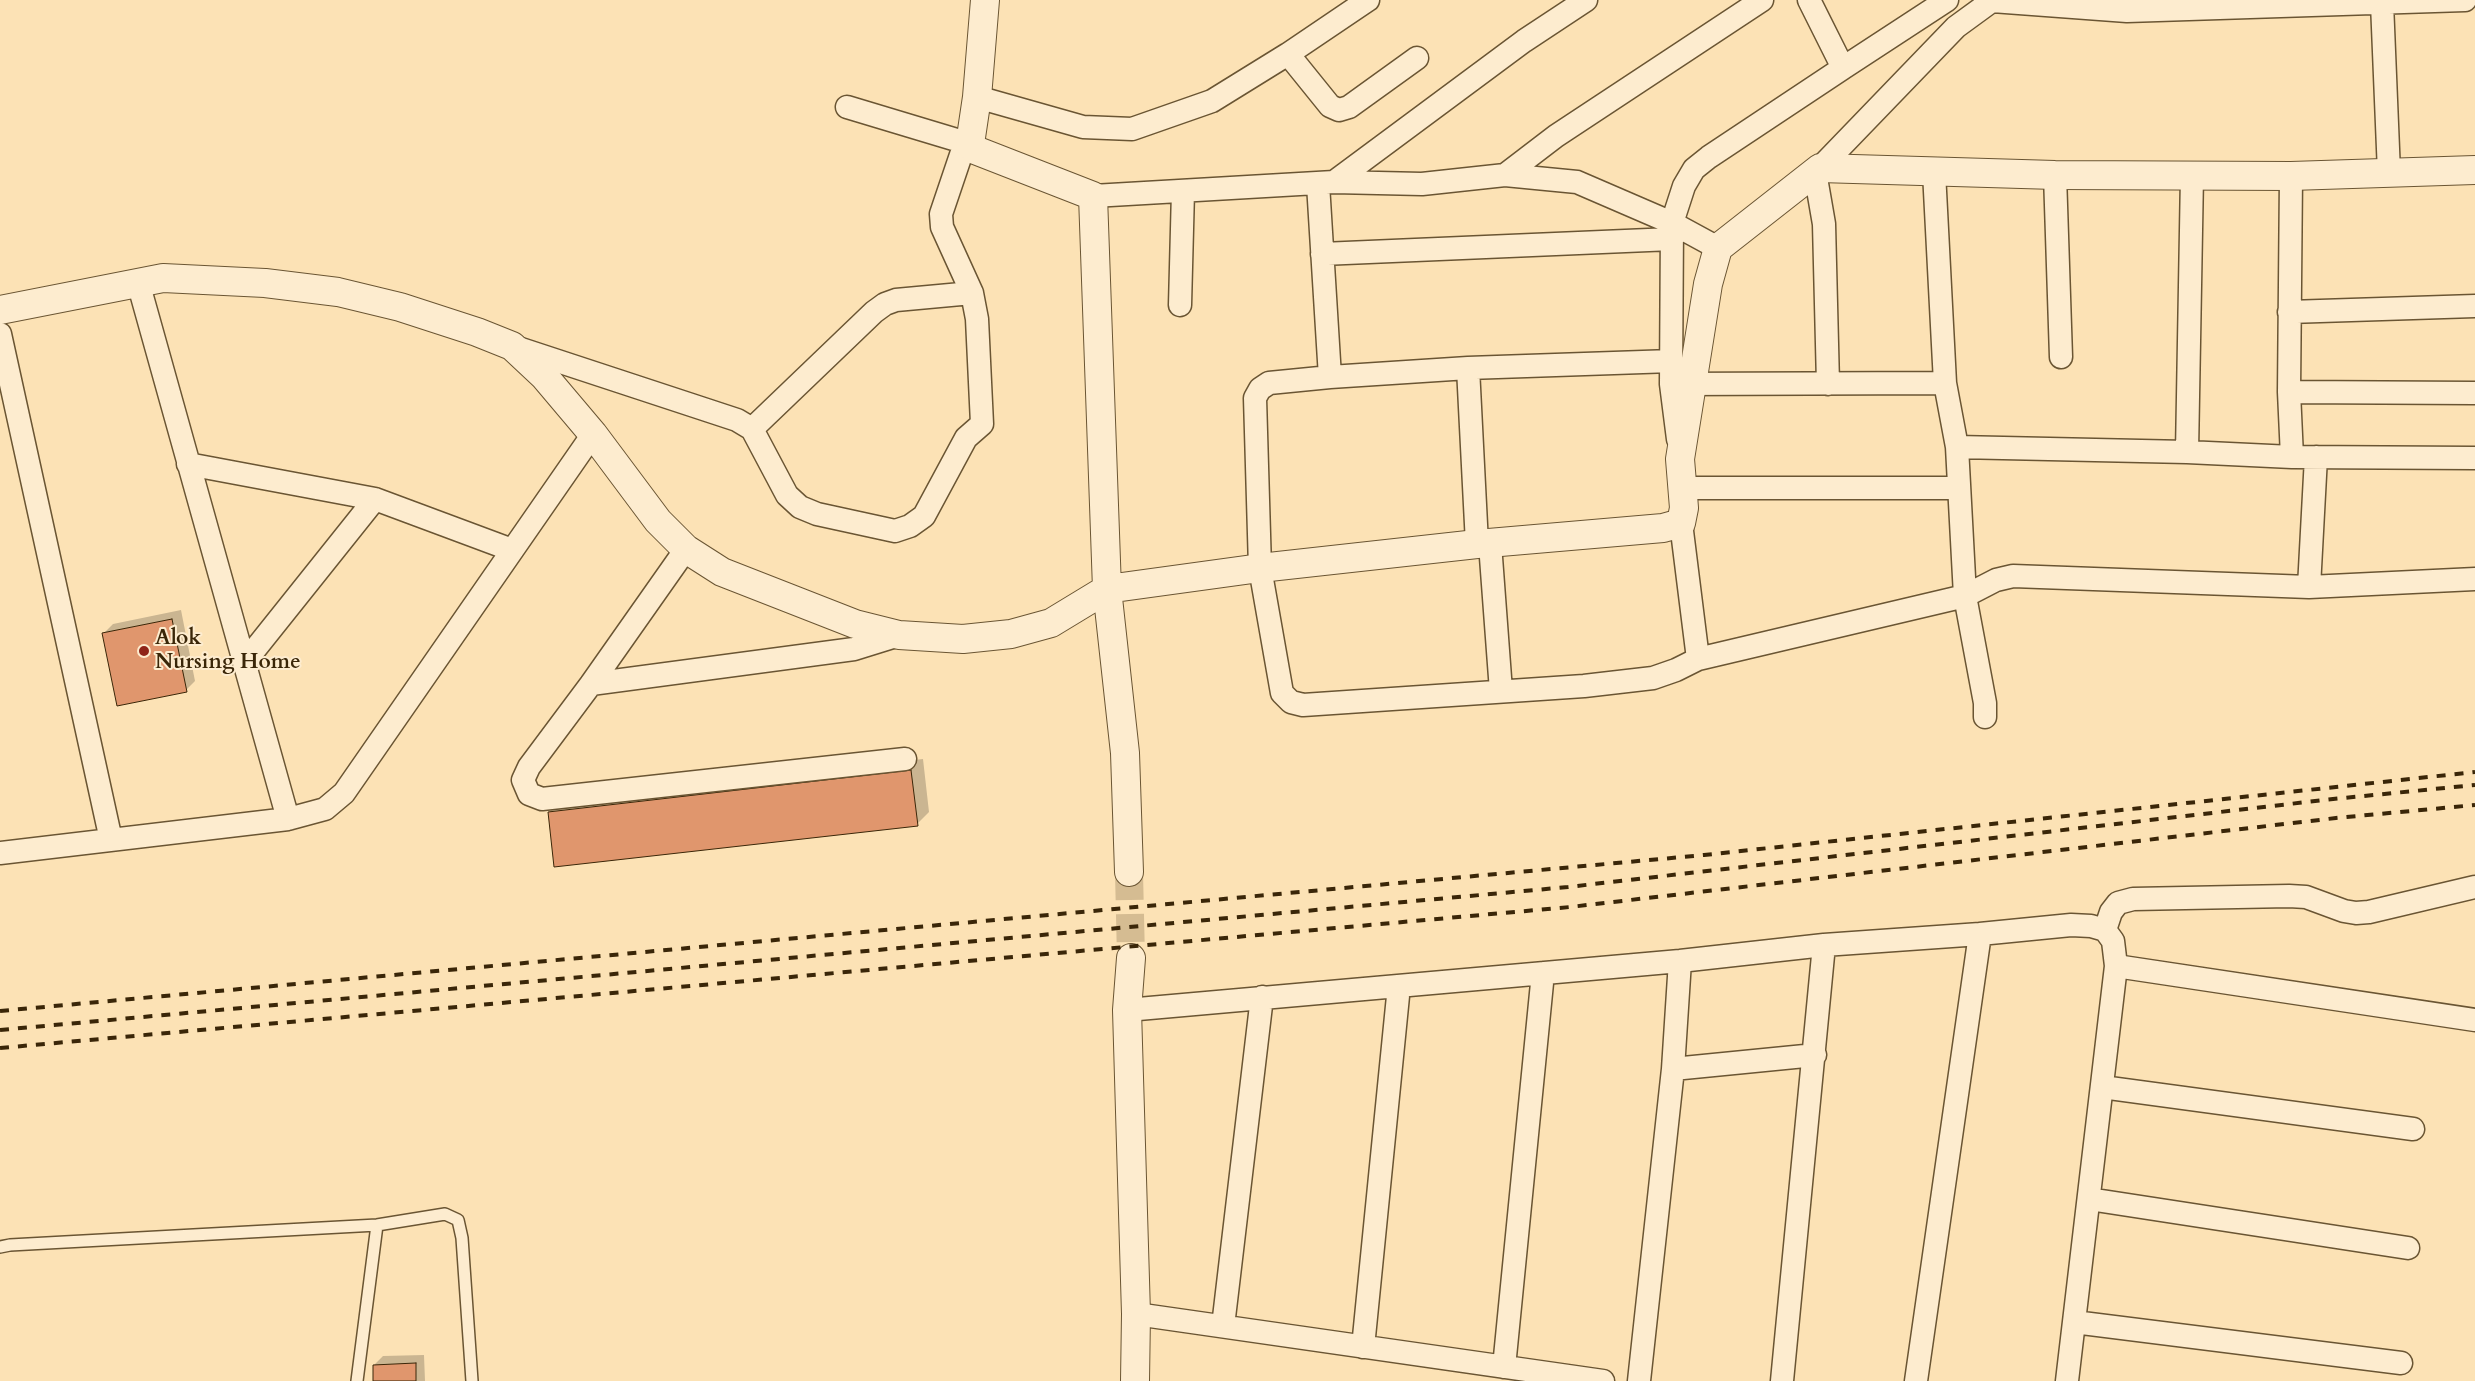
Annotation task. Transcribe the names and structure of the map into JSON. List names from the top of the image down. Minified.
{"places":["Alok Nursing Home"]}
